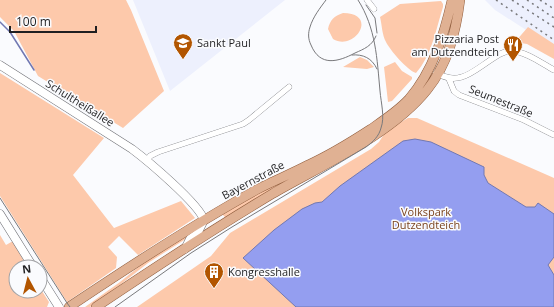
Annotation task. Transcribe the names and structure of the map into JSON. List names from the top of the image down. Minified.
{"streets":{"main road":["Schultheißallee","Bayernstraße"],"street":["Seumestraße"]},"crossings":[["Schultheißallee","Bayernstraße"]],"parks":["Volkspark Dutzendteich"],"places":{"school or university":["Sankt Paul"],"restaurant":["Pizzaria Post am Dutzendteich"],"building":["Kongresshalle"]},"scale_bar":"100 m","north":"top"}
